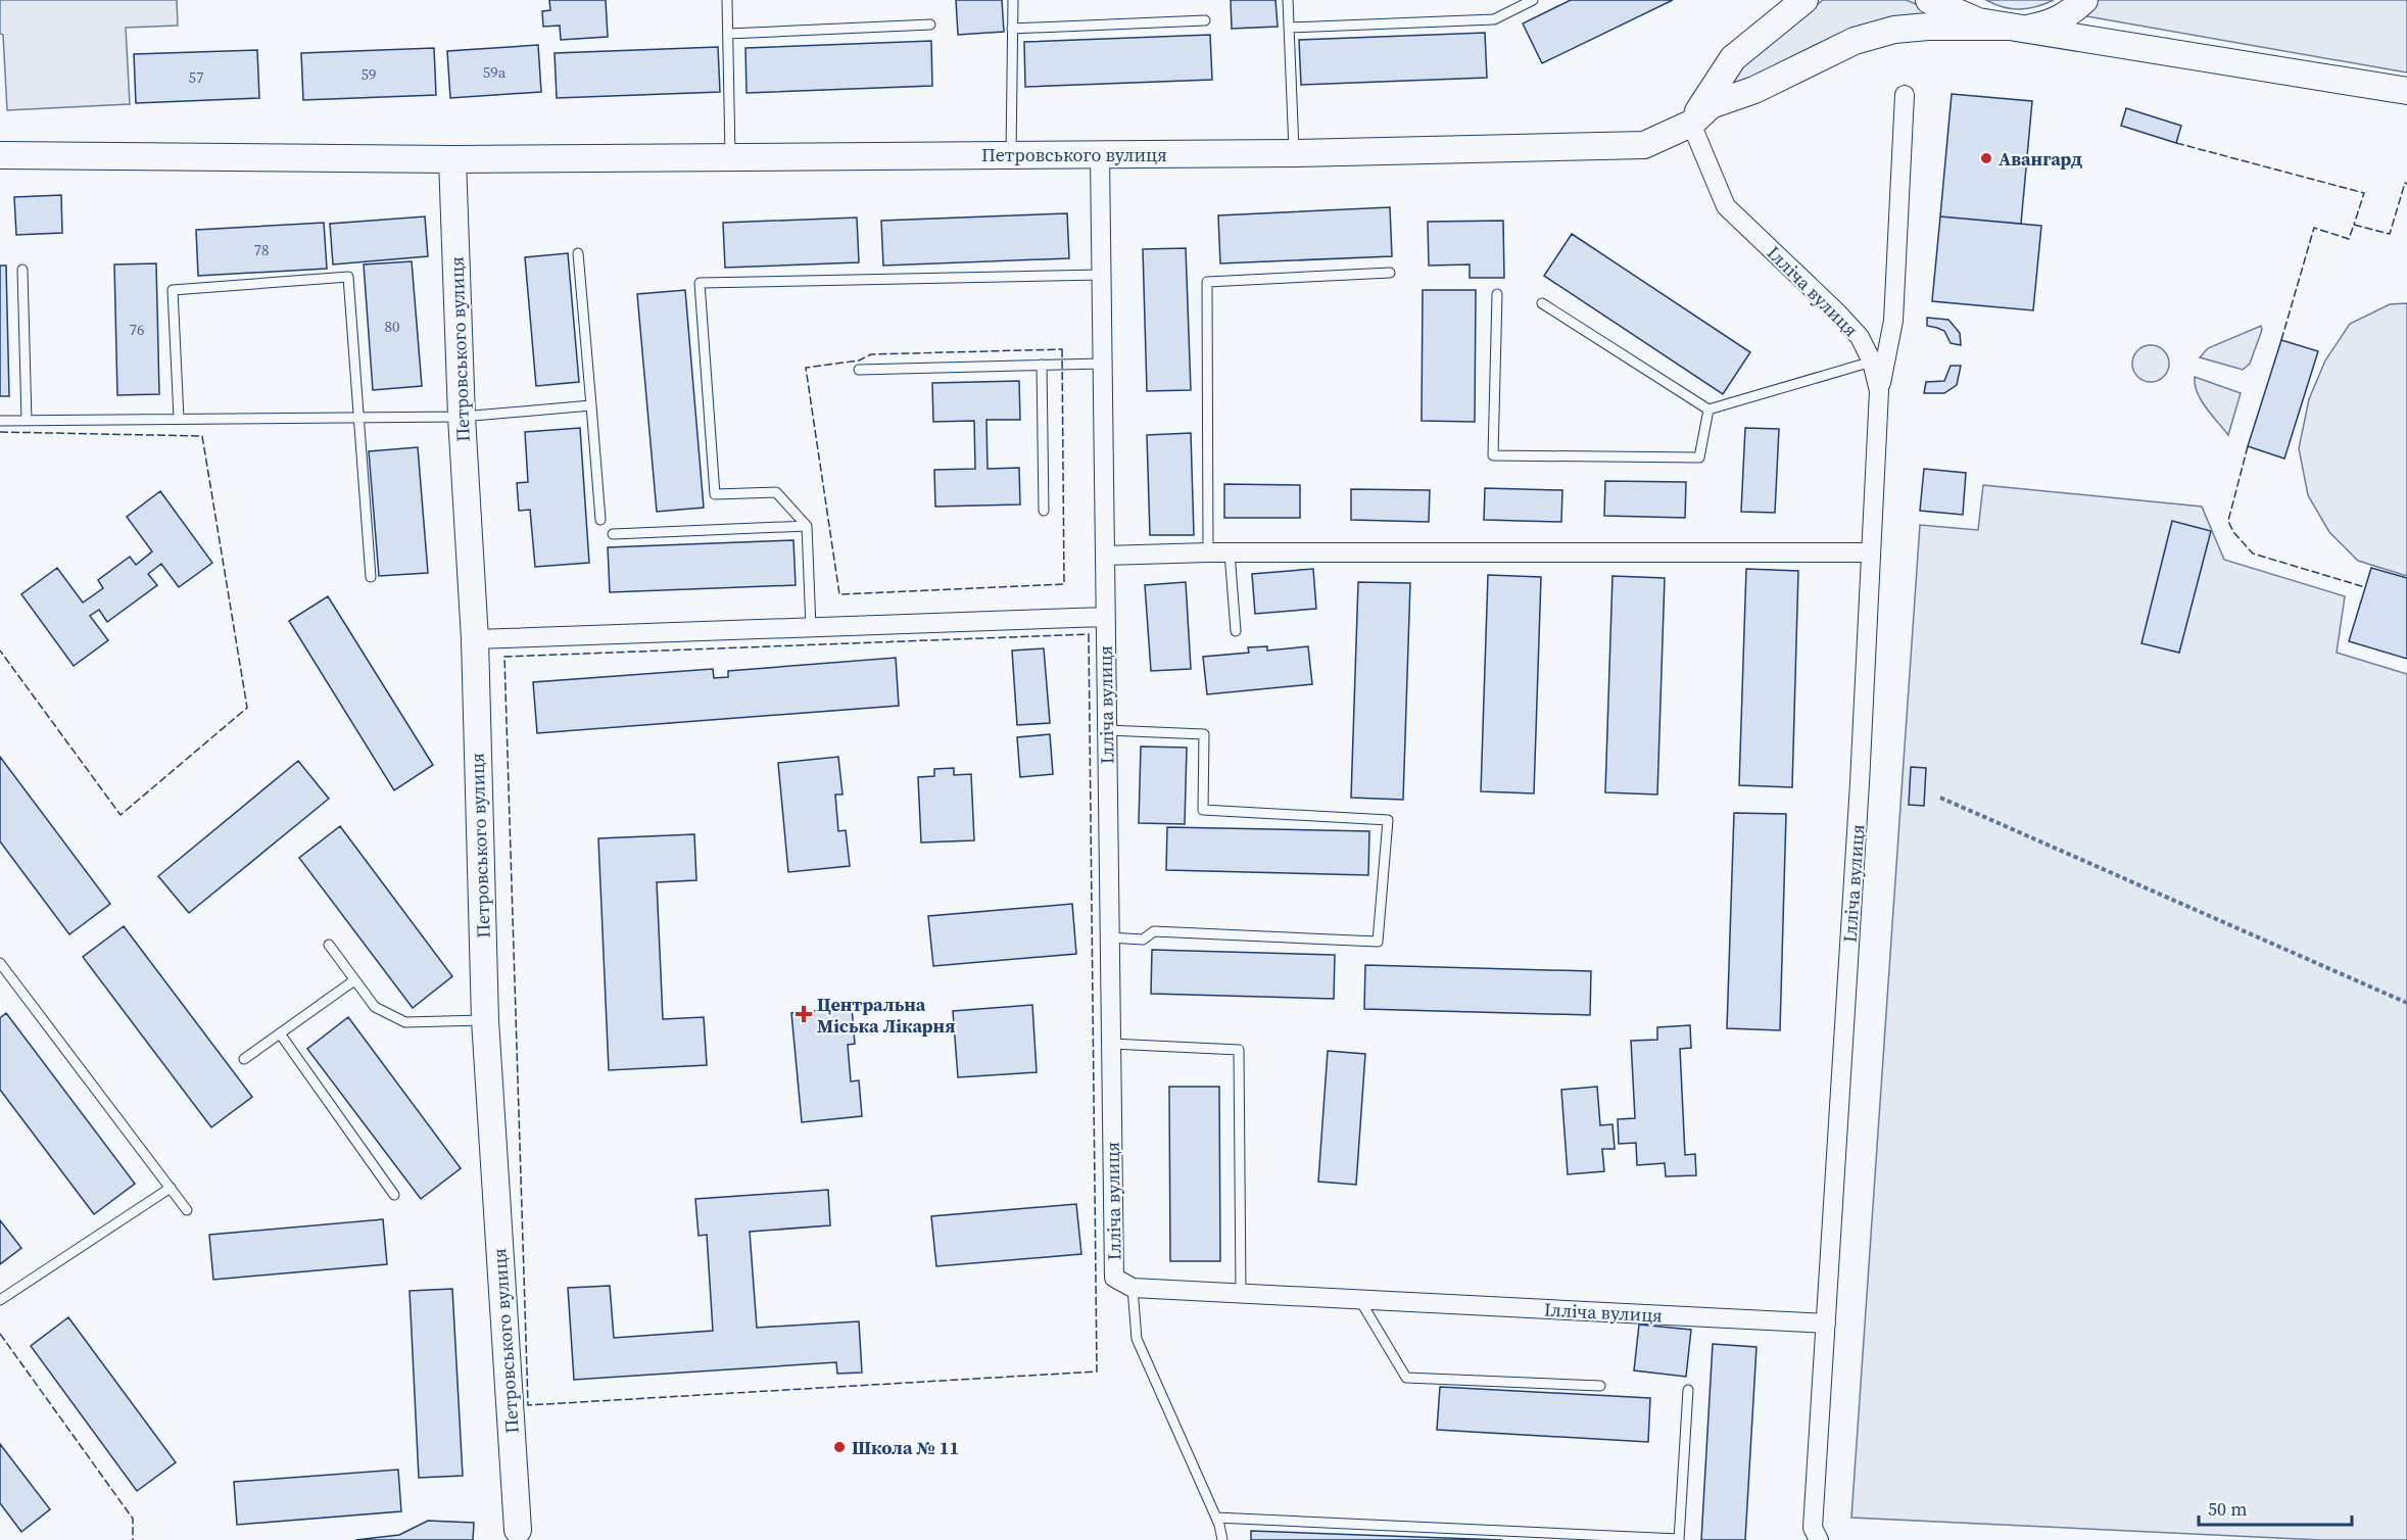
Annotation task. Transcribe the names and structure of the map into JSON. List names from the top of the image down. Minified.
{"streets":{"main road":["Петровського вулиця"],"street":["Ілліча вулиця"]},"crossings":[["Петровського вулиця","Ілліча вулиця"]],"places":{"other":["Авангард","Школа № 11"],"health":["Центральна Міська Лікарня"]},"house_numbers":["59а","59","57","78","80","76"],"scale_bar":"50 m"}
